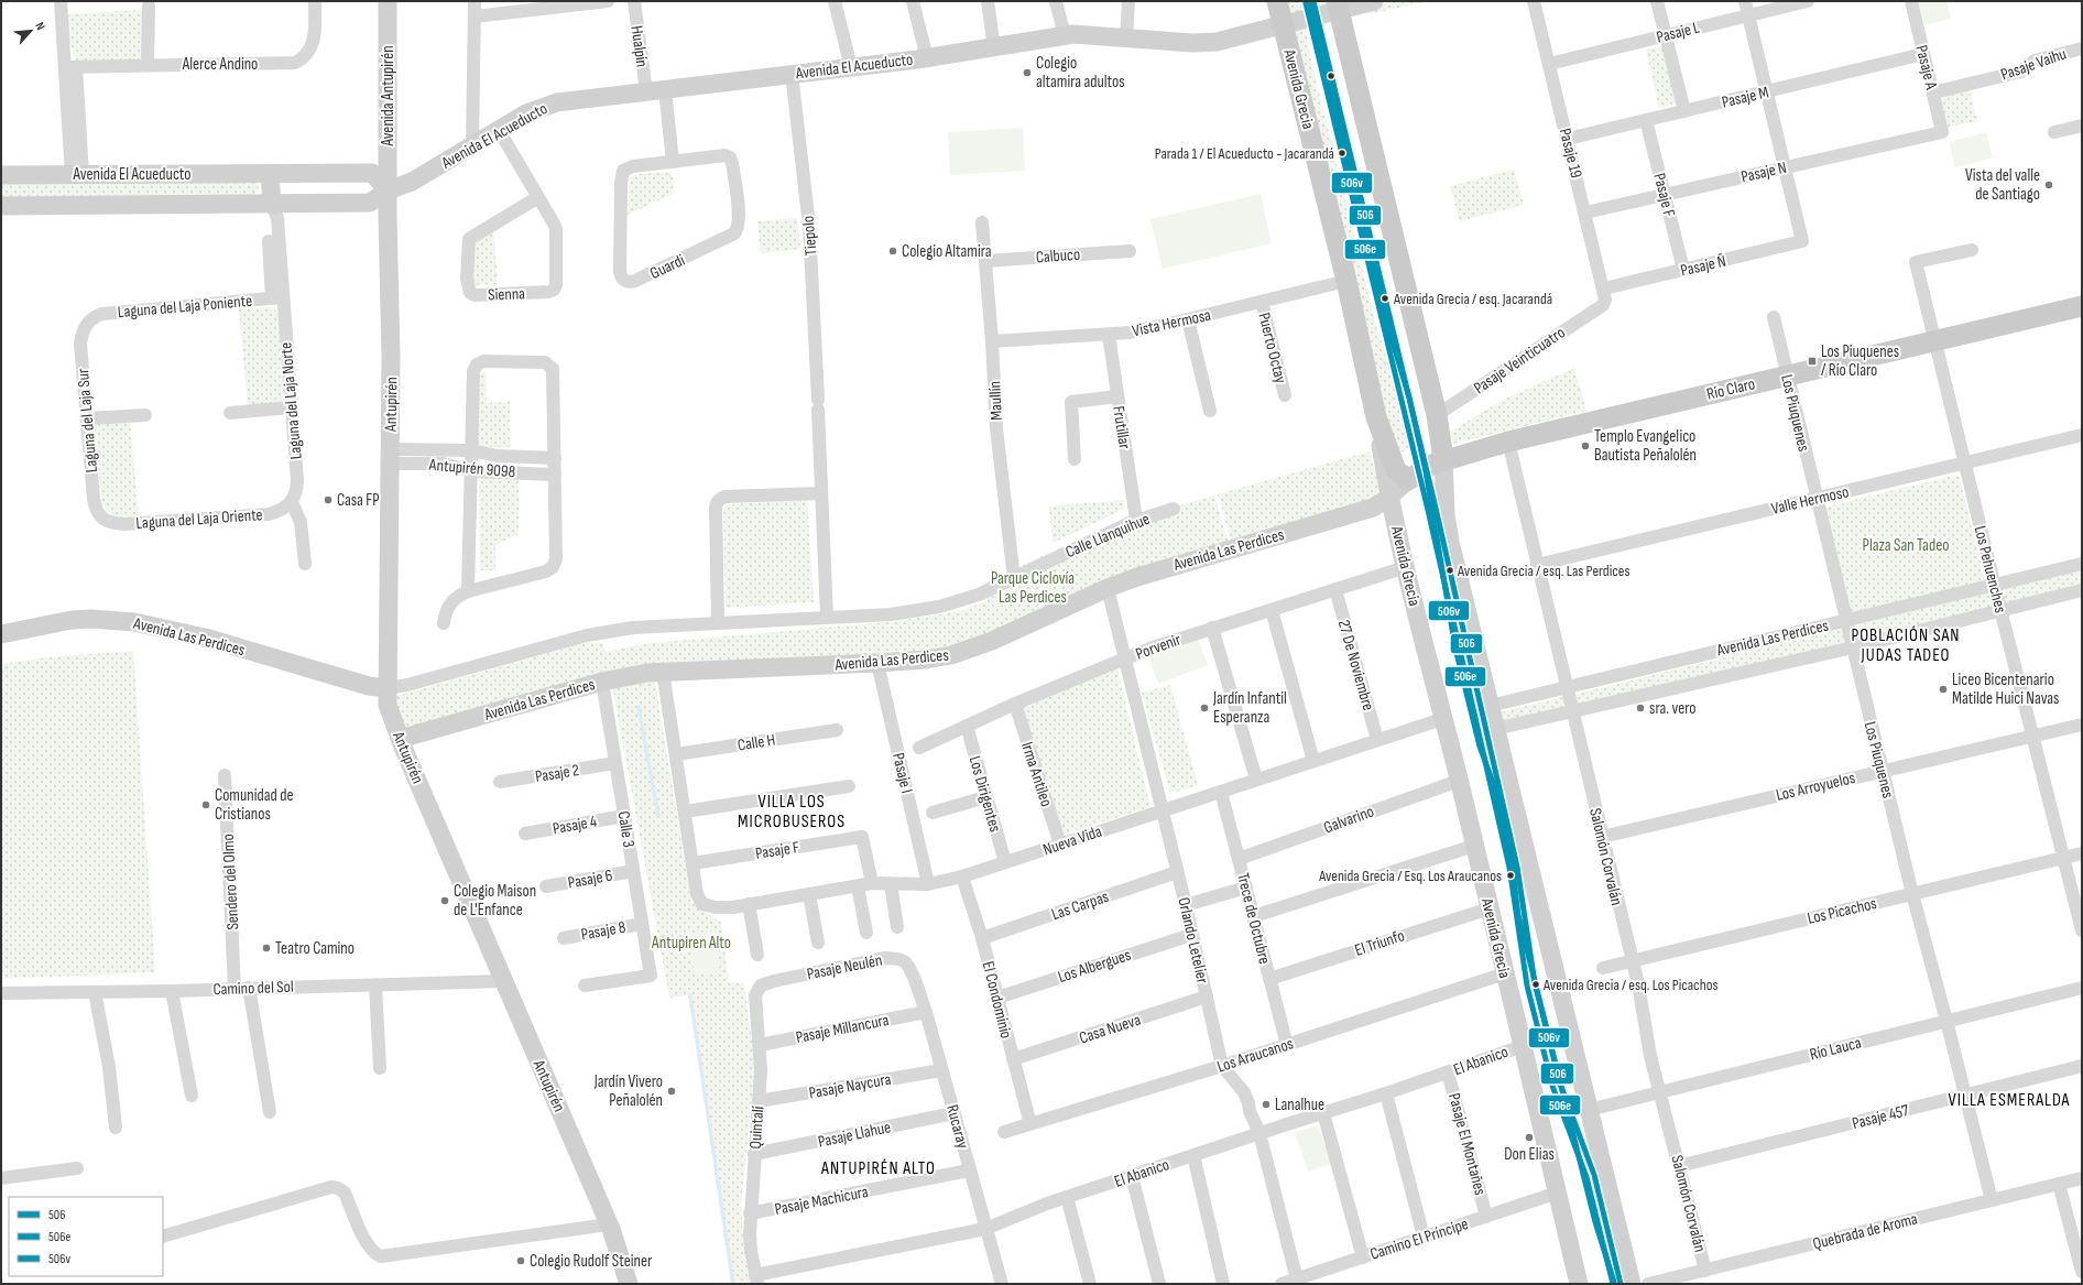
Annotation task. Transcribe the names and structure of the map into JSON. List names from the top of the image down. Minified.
{"streets":{"main road":["Avenida Grecia","Río Claro"],"street":["Pasaje L","Hualpín","Alerce Andino","Pasaje Vaihu","Avenida El Acueducto","Pasaje A","Avenida Antupirén","Pasaje M","Pasaje 19","Pasaje N","Pasaje F","Tiepolo","Calbuco","Pasaje Ñ","Guardi","Sienna","Laguna del Laja Poniente","Vista Hermosa","Puerto Octay","Pasaje Veinticuatro","Laguna del Laja Norte","Maullín","Antupirén","Los Piuquenes","Laguna del Laja Sur","Frutillar","Antupirén 9098","Valle Hermoso","Laguna del Laja Oriente","Calle Llanquihue","Avenida Las Perdices","Los Pehuenches","Porvenir","27 De Noviembre","Calle H","Pasaje 2","Pasaje I","Irma Antileo","Los Arroyuelos","Los Dirigentes","Galvarino","Pasaje 4","Calle 3","Nueva Vida","Salomón Corvalán","Pasaje 6","Sendero del Olmo","Las Carpas","Los Picachos","Trece de Octubre","Pasaje 8","Orlando Letelier","El Triunfo","Los Albergues","Pasaje Neulén","Camino del Sol","El Condominio","Pasaje Millancura","Casa Nueva","Río Lauca","Los Araucanos","El Abanico","Pasaje Naycura","Pasaje 457","Rucaray","Quintalí","Pasaje Llahue","Pasaje El Montañes","Pasaje Machicura","Quebrada de Aroma","Camino El Príncipe"]},"crossings":[["Pasaje L","Pasaje 19"],["Hualpín","Avenida El Acueducto"],["Pasaje Vaihu","Pasaje A"],["Avenida El Acueducto","Avenida Grecia"],["Avenida El Acueducto","Avenida Antupirén"],["Avenida El Acueducto","Tiepolo"],["Avenida El Acueducto","Sienna"],["Avenida El Acueducto","Laguna del Laja Norte"],["Avenida El Acueducto","Antupirén"],["Pasaje A","Pasaje M"],["Pasaje A","Pasaje N"],["Avenida Grecia","Vista Hermosa"],["Avenida Grecia","Río Claro"],["Avenida Grecia","Avenida Las Perdices"],["Avenida Grecia","Porvenir"],["Avenida Grecia","Galvarino"],["Avenida Grecia","Nueva Vida"],["Avenida Grecia","El Triunfo"],["Avenida Grecia","Los Araucanos"],["Avenida Grecia","El Abanico"],["Avenida Grecia","Camino El Príncipe"],["Avenida Antupirén","Antupirén"],["Pasaje M","Pasaje 19"],["Pasaje M","Pasaje F"],["Pasaje 19","Pasaje N"],["Pasaje 19","Pasaje Ñ"],["Pasaje 19","Pasaje Veinticuatro"],["Pasaje N","Pasaje F"],["Pasaje N","Pasaje Ñ"],["Pasaje F","Pasaje Ñ"],["Pasaje F","Nueva Vida"],["Tiepolo","Avenida Las Perdices"],["Calbuco","Maullín"],["Laguna del Laja Poniente","Laguna del Laja Norte"],["Laguna del Laja Poniente","Laguna del Laja Sur"],["Vista Hermosa","Puerto Octay"],["Vista Hermosa","Maullín"],["Vista Hermosa","Frutillar"],["Río Claro","Los Piuquenes"],["Río Claro","Avenida Las Perdices"],["Río Claro","Los Pehuenches"],["Río Claro","Salomón Corvalán"],["Laguna del Laja Norte","Laguna del Laja Oriente"],["Maullín","Calle Llanquihue"],["Antupirén","Antupirén 9098"],["Antupirén","Avenida Las Perdices"],["Antupirén","Camino del Sol"],["Los Piuquenes","Valle Hermoso"],["Los Piuquenes","Avenida Las Perdices"],["Los Piuquenes","Los Arroyuelos"],["Los Piuquenes","Los Picachos"],["Los Piuquenes","Río Lauca"],["Los Piuquenes","Pasaje 457"],["Los Piuquenes","Quebrada de Aroma"],["Laguna del Laja Sur","Laguna del Laja Oriente"],["Frutillar","Calle Llanquihue"],["Valle Hermoso","Los Pehuenches"],["Valle Hermoso","Salomón Corvalán"],["Calle Llanquihue","Avenida Las Perdices"],["Avenida Las Perdices","Los Pehuenches"],["Avenida Las Perdices","Pasaje I"],["Avenida Las Perdices","Calle 3"],["Avenida Las Perdices","Salomón Corvalán"],["Avenida Las Perdices","Orlando Letelier"],["Los Pehuenches","Los Arroyuelos"],["Los Pehuenches","Los Picachos"],["Porvenir","27 De Noviembre"],["Porvenir","Irma Antileo"],["Porvenir","Los Dirigentes"],["Porvenir","Orlando Letelier"],["27 De Noviembre","Nueva Vida"],["Pasaje 2","Calle 3"],["Pasaje I","Nueva Vida"],["Irma Antileo","Nueva Vida"],["Los Arroyuelos","Salomón Corvalán"],["Los Dirigentes","Nueva Vida"],["Galvarino","Trece de Octubre"],["Pasaje 4","Calle 3"],["Calle 3","Pasaje 6"],["Calle 3","Pasaje 8"],["Nueva Vida","Trece de Octubre"],["Nueva Vida","Orlando Letelier"],["Nueva Vida","El Condominio"],["Salomón Corvalán","Los Picachos"],["Salomón Corvalán","Río Lauca"],["Salomón Corvalán","Pasaje 457"],["Salomón Corvalán","Quebrada de Aroma"],["Sendero del Olmo","Camino del Sol"],["Las Carpas","Orlando Letelier"],["Las Carpas","El Condominio"],["Trece de Octubre","El Triunfo"],["Trece de Octubre","Los Araucanos"],["Orlando Letelier","Los Albergues"],["Orlando Letelier","Casa Nueva"],["Orlando Letelier","Los Araucanos"],["Orlando Letelier","El Abanico"],["Orlando Letelier","Camino El Príncipe"],["Los Albergues","El Condominio"],["Pasaje Neulén","Rucaray"],["Pasaje Neulén","Quintalí"],["El Condominio","Casa Nueva"],["El Condominio","Los Araucanos"],["Pasaje Millancura","Rucaray"],["Pasaje Millancura","Quintalí"],["El Abanico","Rucaray"],["El Abanico","Quintalí"],["El Abanico","Pasaje El Montañes"],["Pasaje Naycura","Rucaray"],["Pasaje Naycura","Quintalí"],["Rucaray","Pasaje Llahue"],["Rucaray","Pasaje Machicura"],["Quintalí","Pasaje Llahue"],["Quintalí","Pasaje Machicura"],["Pasaje El Montañes","Camino El Príncipe"]],"districts":["POBLACIÓN SAN JUDAS TADEO","VILLA LOS MICROBUSEROS","VILLA ESMERALDA","ANTUPIRÉN ALTO"],"parks":["Plaza San Tadeo","Parque Ciclovía Las Perdices","Antupiren Alto"],"places":{"other":["Colegio altamira adultos","Parada 1 / El Acueducto - Jacarandá","Vista del valle de Santiago","Colegio Altamira","Avenida Grecia / esq. Jacarandá","Templo Evangelico Bautista Peñalolén","Casa FP","Avenida Grecia / esq. Las Perdices","Liceo Bicentenario Matilde Huici Navas","Jardín Infantil Esperanza","sra. vero","Comunidad de Cristianos","Avenida Grecia / Esq. Los Araucanos","Colegio Maison de L'Enfance","Teatro Camino","Avenida Grecia / esq. Los Picachos","Jardín Vivero Peñalolén","Lanalhue","Don Elias","Colegio Rudolf Steiner"],"transit":["Los Piuquenes / Río Claro"]},"lines":["transit line 506","transit line 506v","transit line 506e"],"legend":["506","506e","506v"],"north":"top right"}
